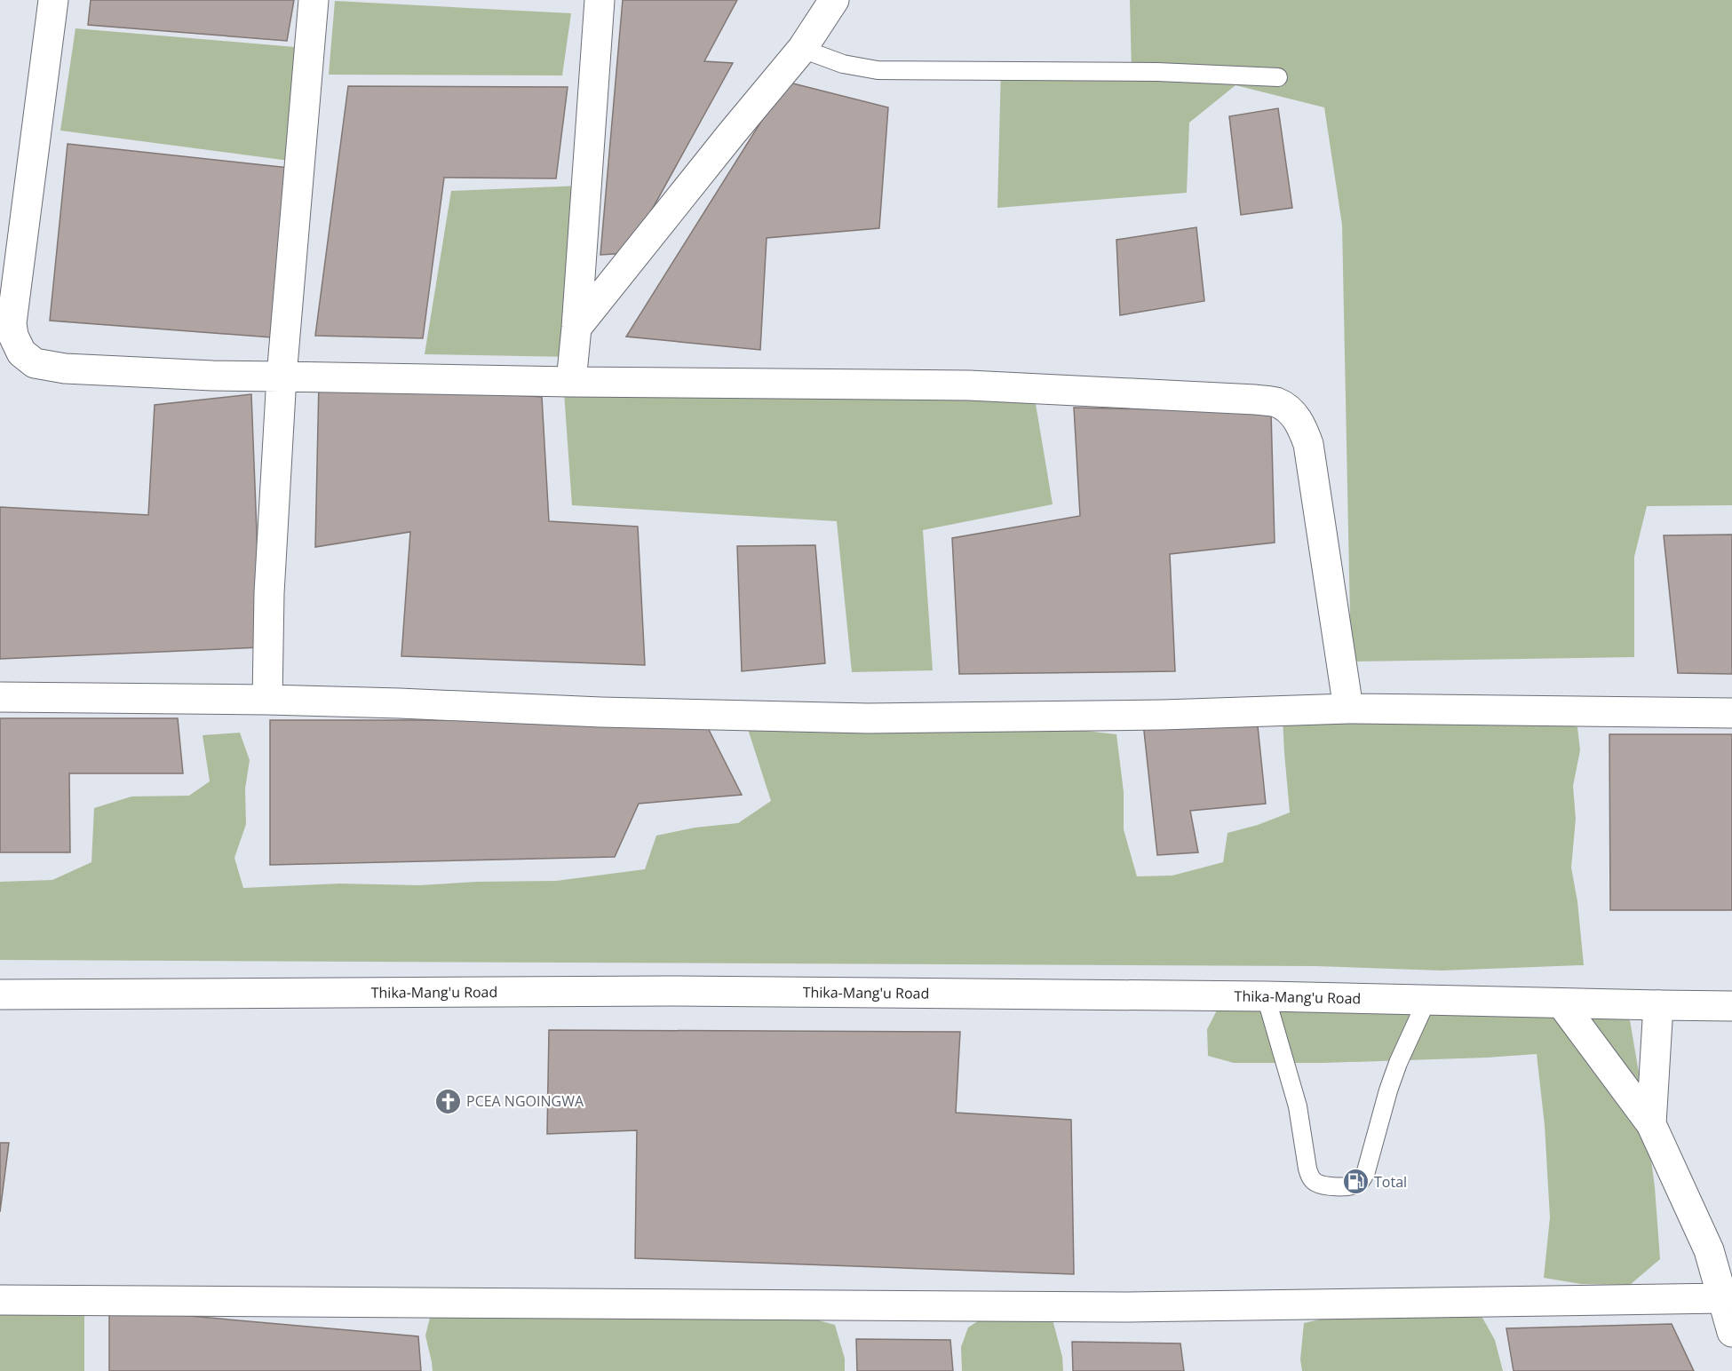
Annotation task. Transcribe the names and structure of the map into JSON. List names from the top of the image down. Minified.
{"streets":{"main road":["Thika-Mang'u Road"]},"places":{"church":["PCEA NGOINGWA"],"fuel station":["Total"]}}
